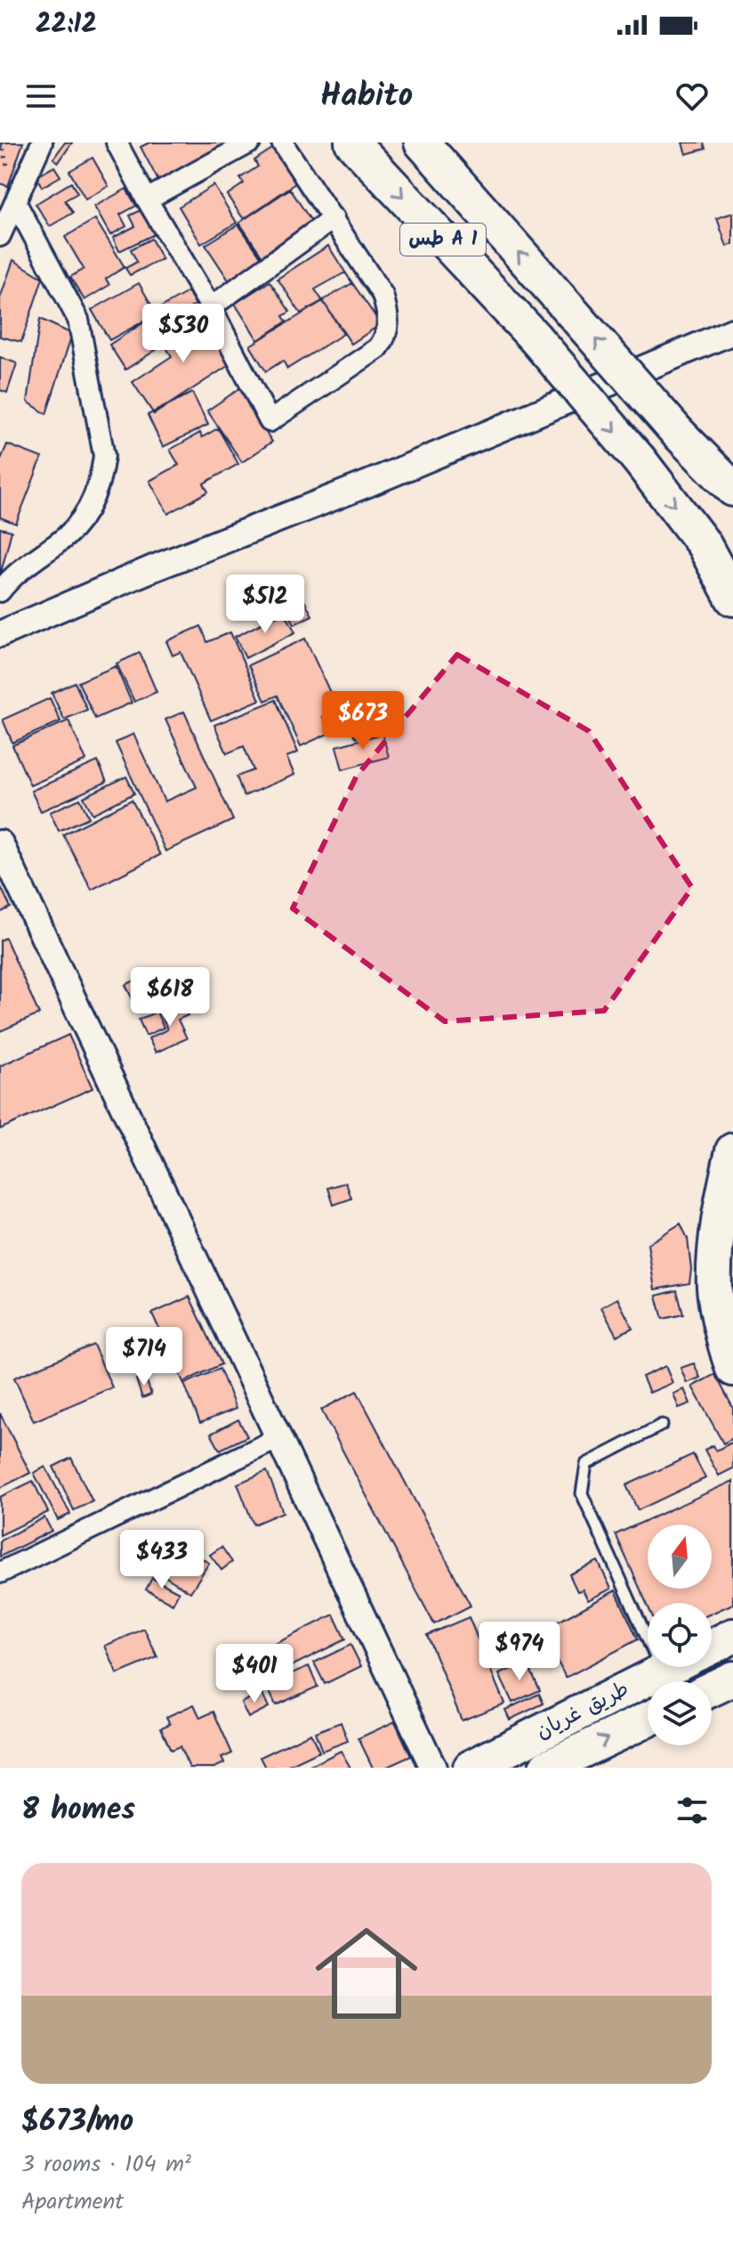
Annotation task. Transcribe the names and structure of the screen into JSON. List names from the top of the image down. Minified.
{"streets":{"highway":["طس A 1","طريق غريان"]},"north":"top","page":{"status":"22:12","header":"Habito","price":["$530","$512","$673","$618","$714","$433","$974","$401"],"heading":"8 homes","list":[{"name":"$673/mo","note":"3 rooms · 104 m² · Apartment"}]}}
